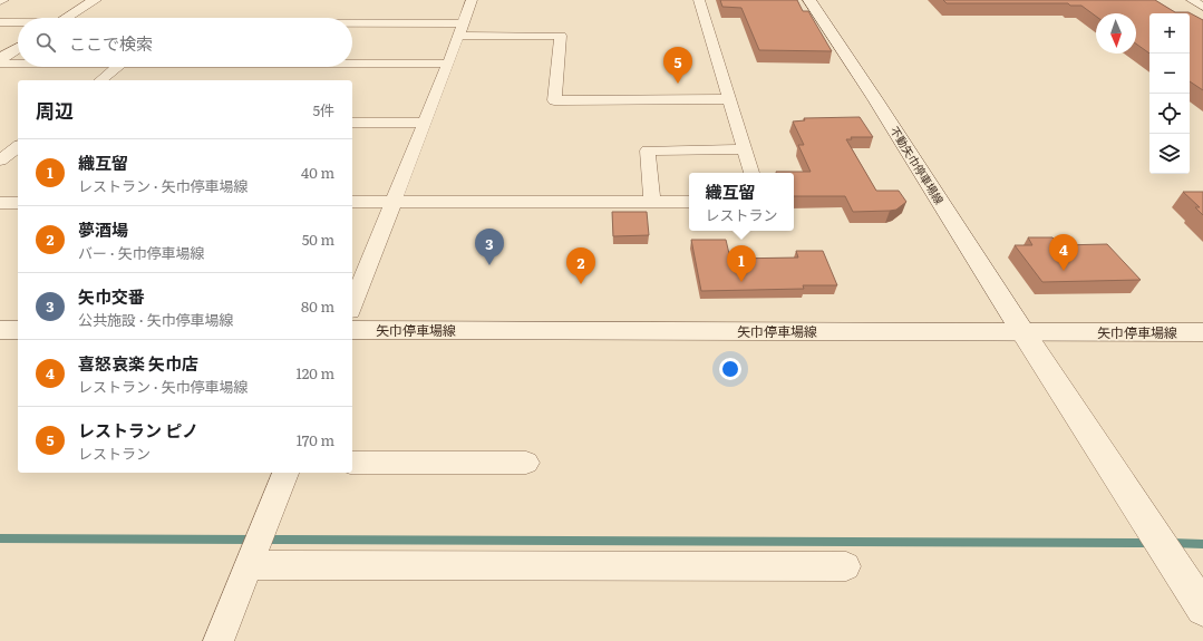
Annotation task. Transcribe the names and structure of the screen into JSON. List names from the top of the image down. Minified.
{"streets":{"main road":["不動矢巾停車場線","矢巾停車場線"]},"crossings":[["不動矢巾停車場線","矢巾停車場線"]],"north":"bottom","page":{"map_buttons":["+","−"],"search":"ここで検索","pins":["5","3","4","1","2"],"heading":["周辺","5件"],"list":[{"mark":"1","name":"織互留","note":"レストラン · 矢巾停車場線","value":"40 m"},{"mark":"2","name":"夢酒場","note":"バー · 矢巾停車場線","value":"50 m"},{"mark":"3","name":"矢巾交番","note":"公共施設 · 矢巾停車場線","value":"80 m"},{"mark":"4","name":"喜怒哀楽 矢巾店","note":"レストラン · 矢巾停車場線","value":"120 m"},{"mark":"5","name":"レストラン ピノ","note":"レストラン","value":"170 m"}],"popup":["織互留","レストラン"]}}
